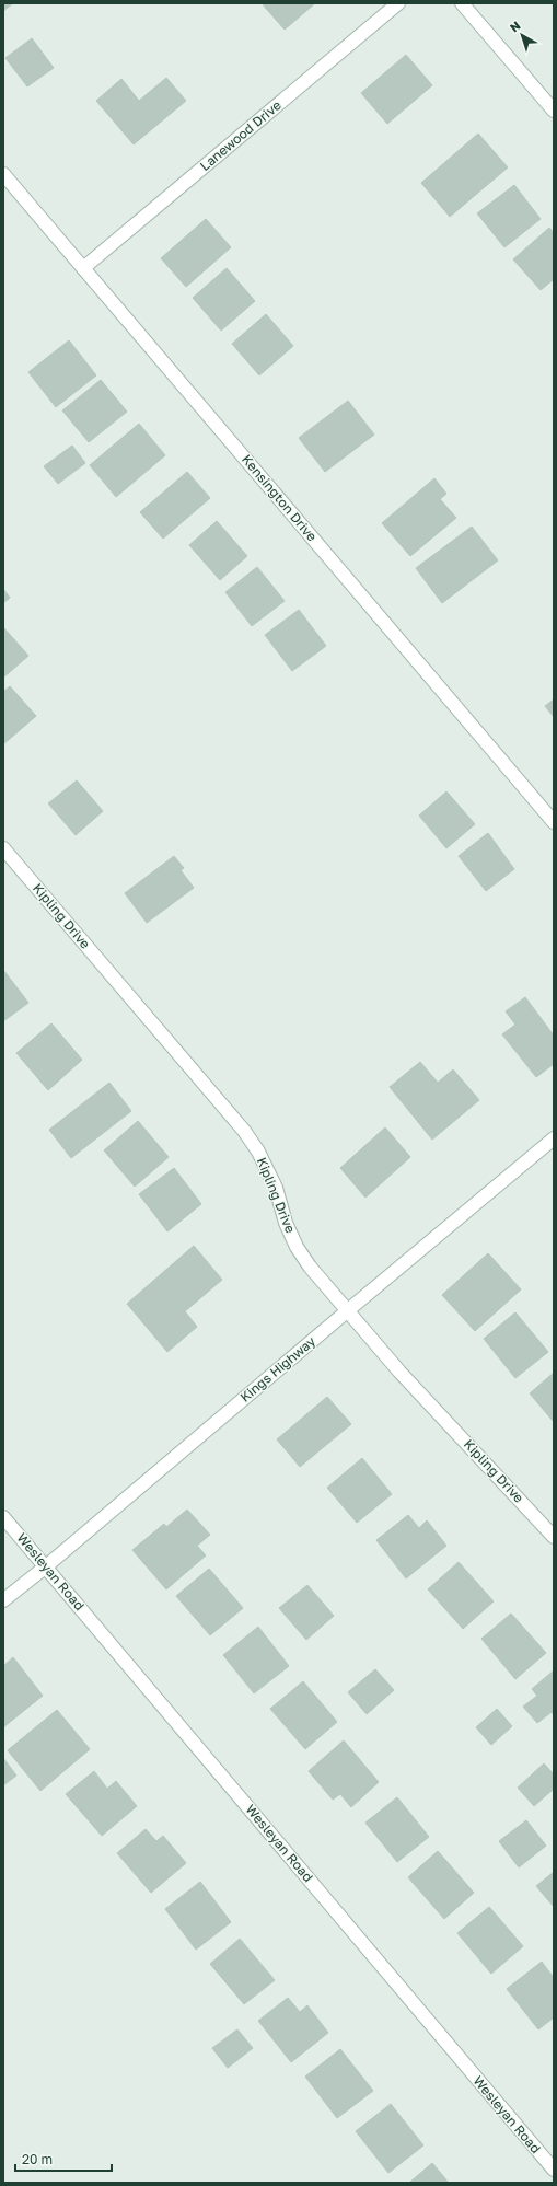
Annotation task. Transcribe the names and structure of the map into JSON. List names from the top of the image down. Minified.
{"streets":{"street":["Lanewood Drive","Kensington Drive","Kipling Drive","Kings Highway","Wesleyan Road"]},"crossings":[["Lanewood Drive","Kensington Drive"],["Kipling Drive","Kings Highway"],["Kings Highway","Wesleyan Road"]],"scale_bar":"20 m","north":"top left"}
